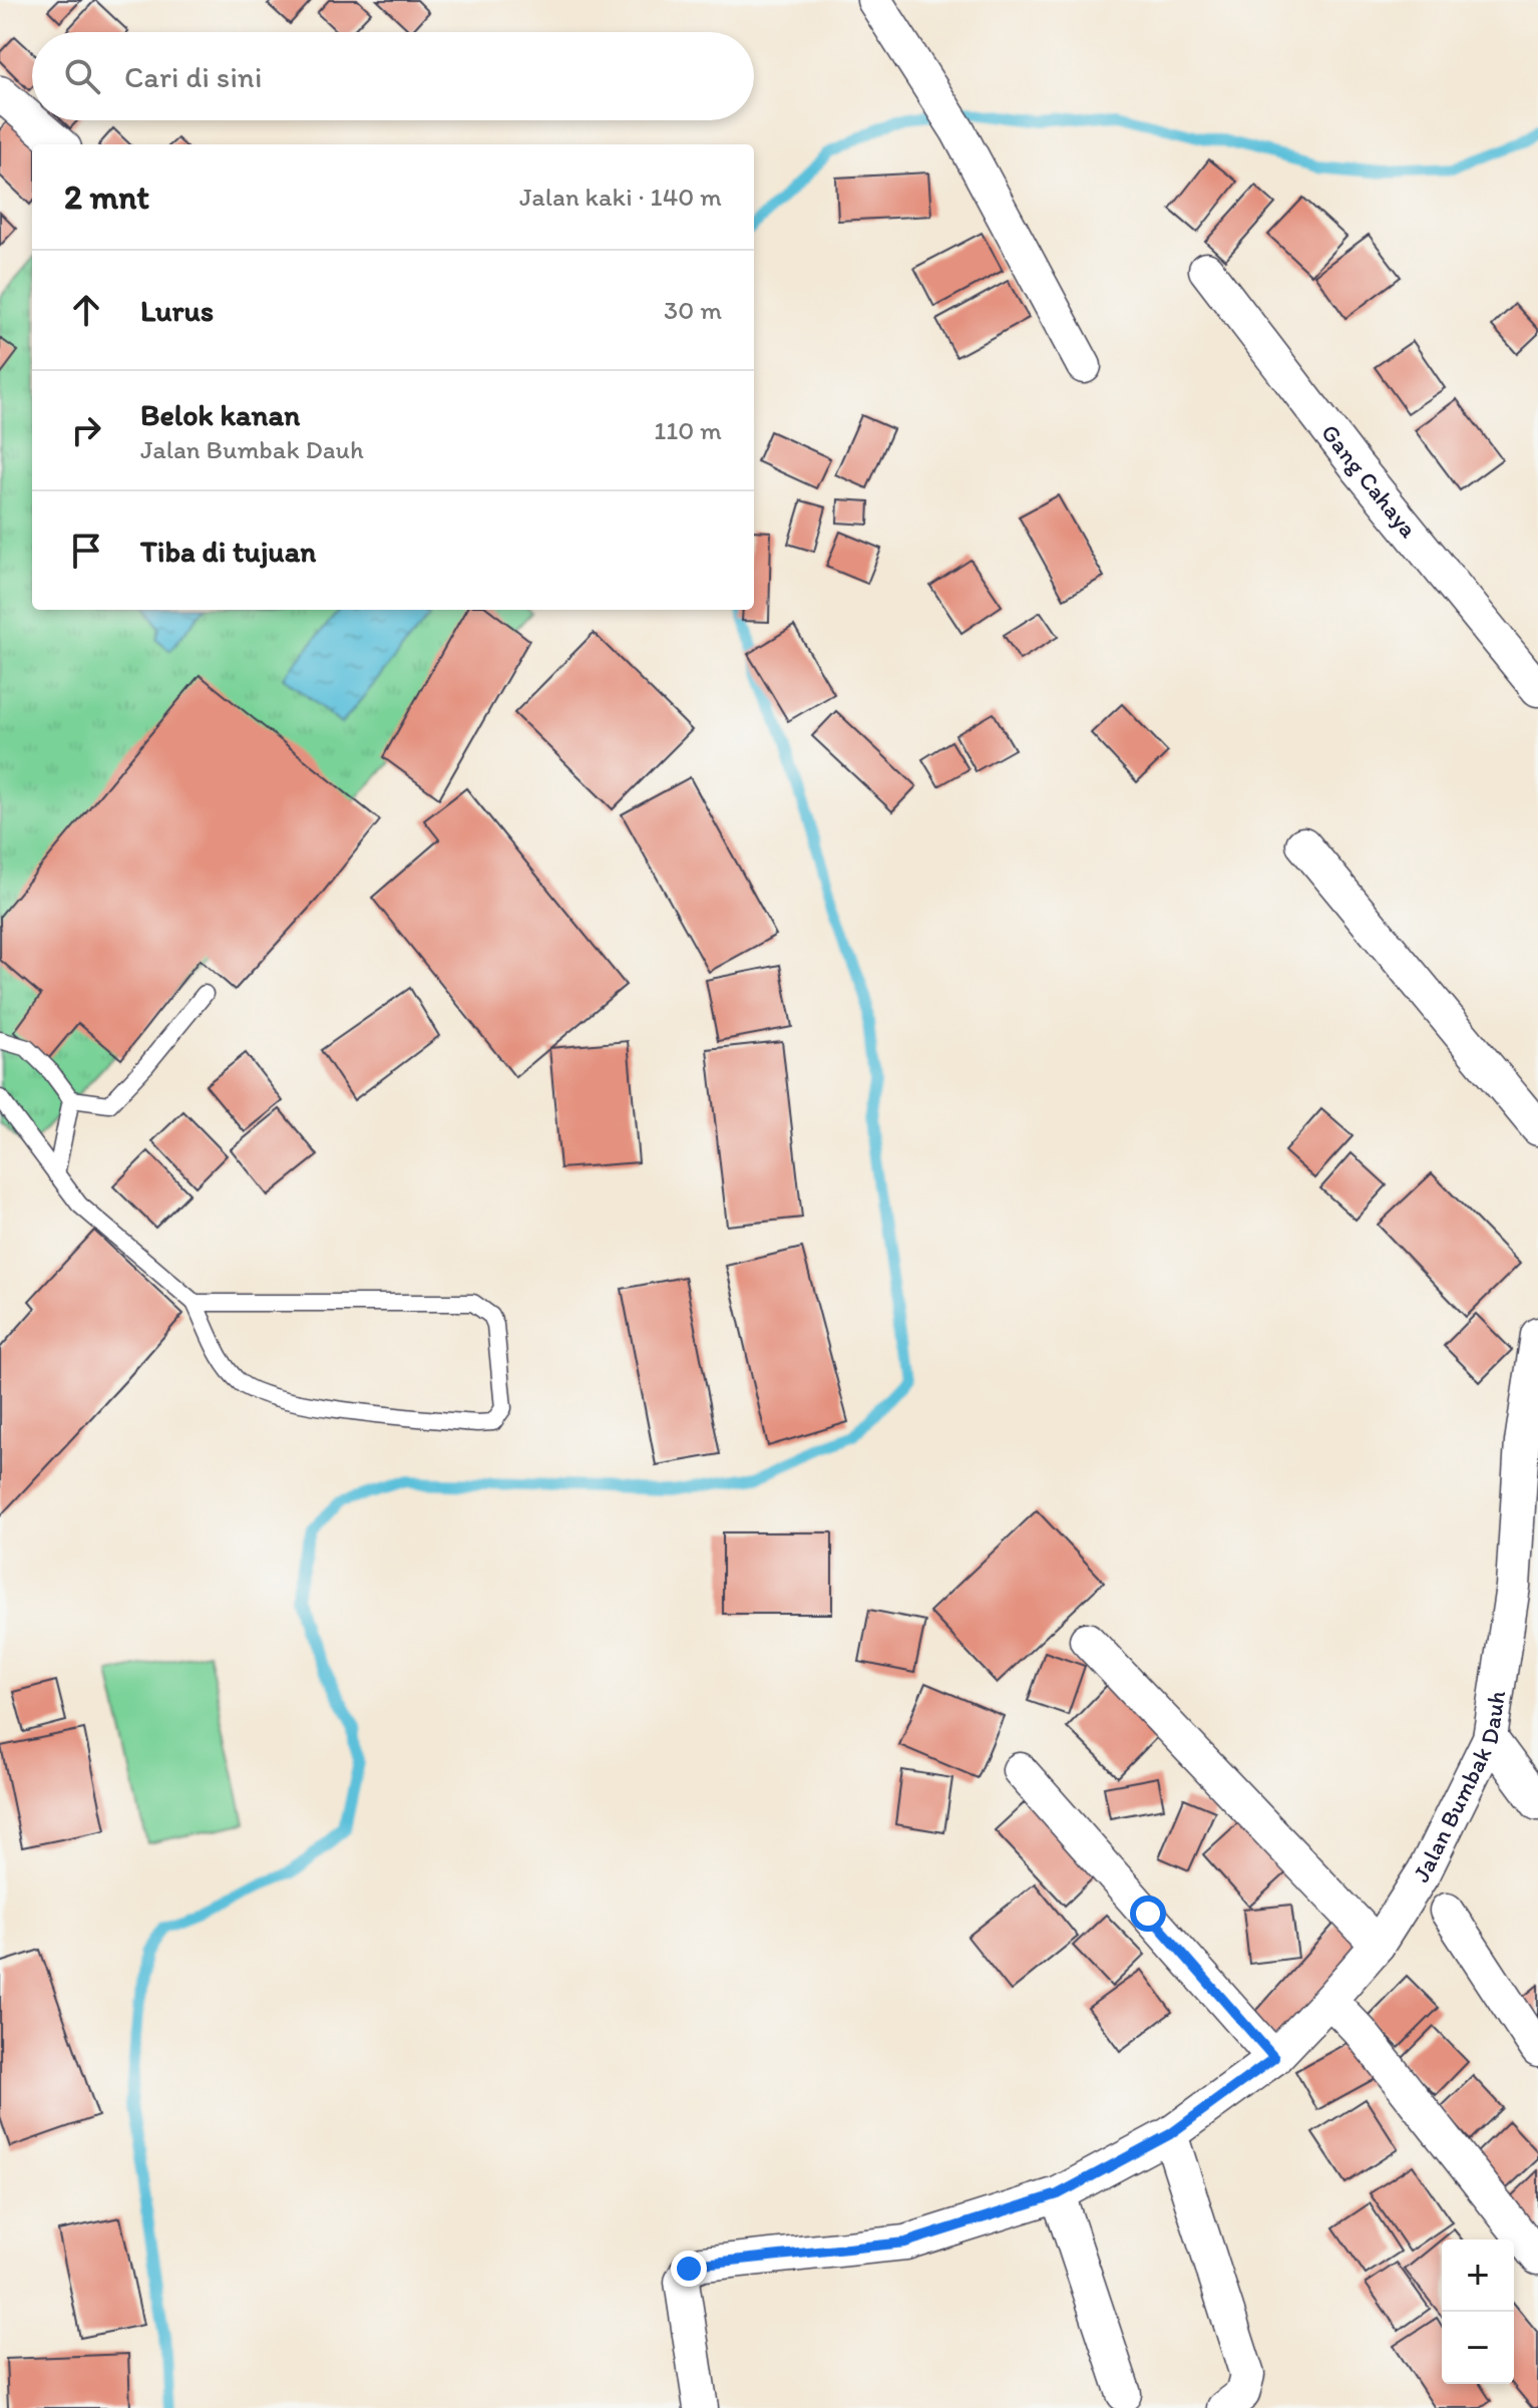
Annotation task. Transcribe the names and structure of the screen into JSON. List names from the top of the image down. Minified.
{"streets":{"street":["Gang Cahaya","Jalan Bumbak Dauh"]},"page":{"search":"Cari di sini","heading":["2 mnt","Jalan kaki · 140 m"],"list":[["Lurus","30 m"],["Belok kanan","Jalan Bumbak Dauh","110 m"],"Tiba di tujuan"],"map_buttons":["+","−"]}}
